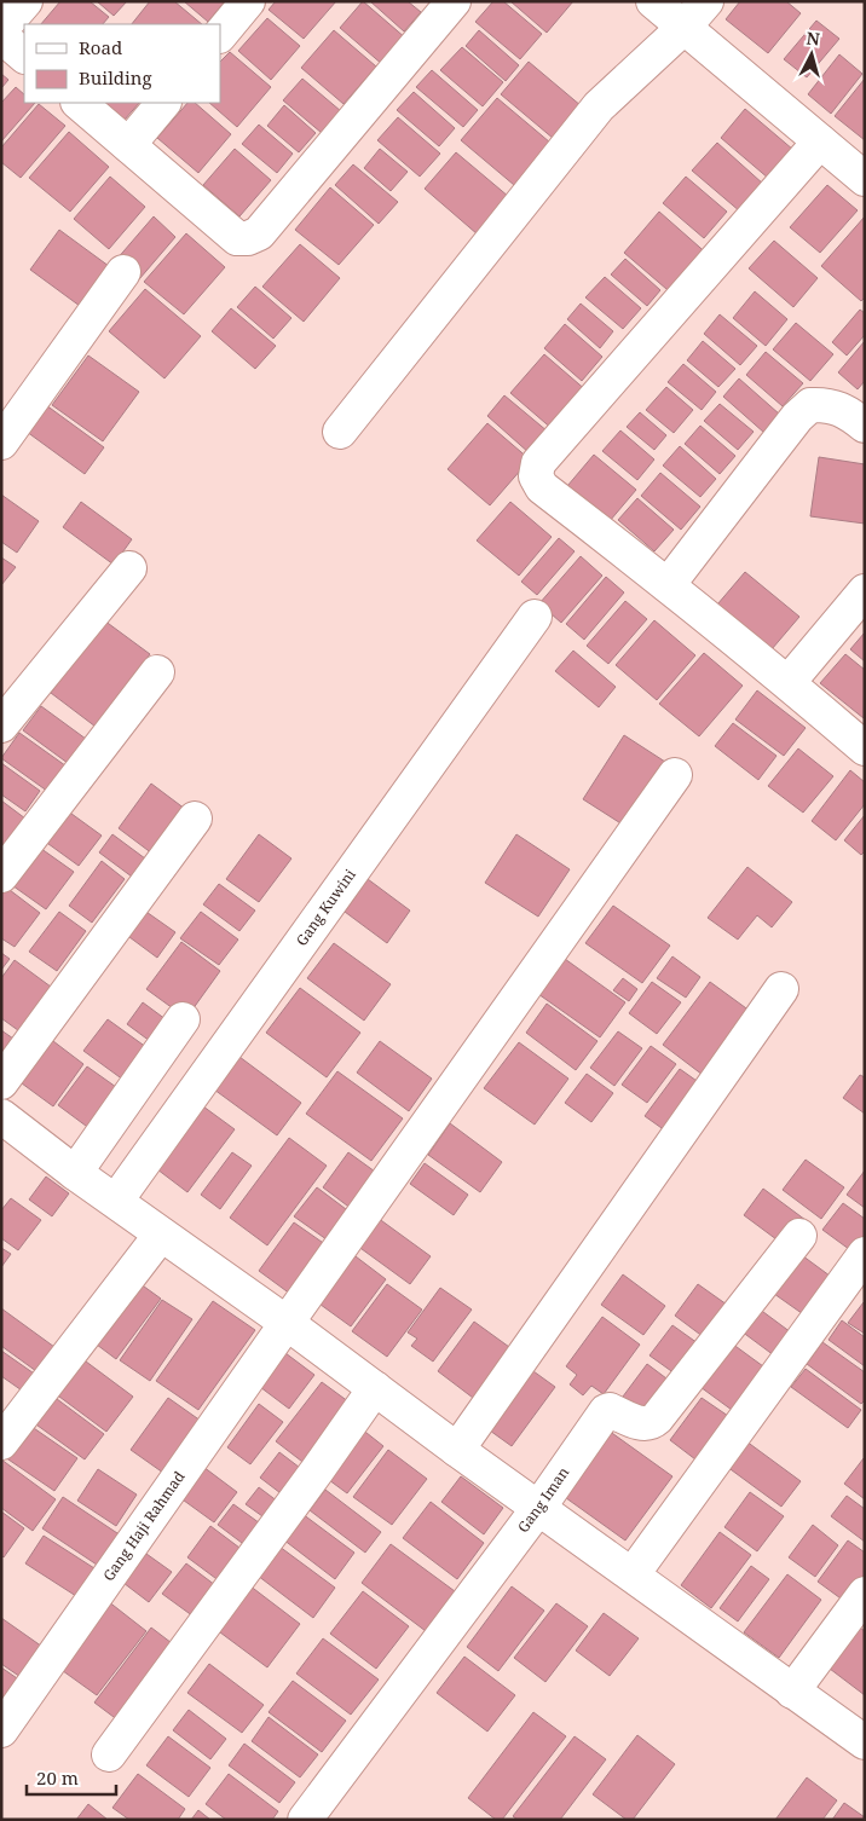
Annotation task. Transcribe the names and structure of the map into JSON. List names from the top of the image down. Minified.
{"streets":{"street":["Gang Kuwini","Gang Iman","Gang Haji Rahmad"]},"legend":["Road","Building"],"scale_bar":"20 m","north":"top"}
